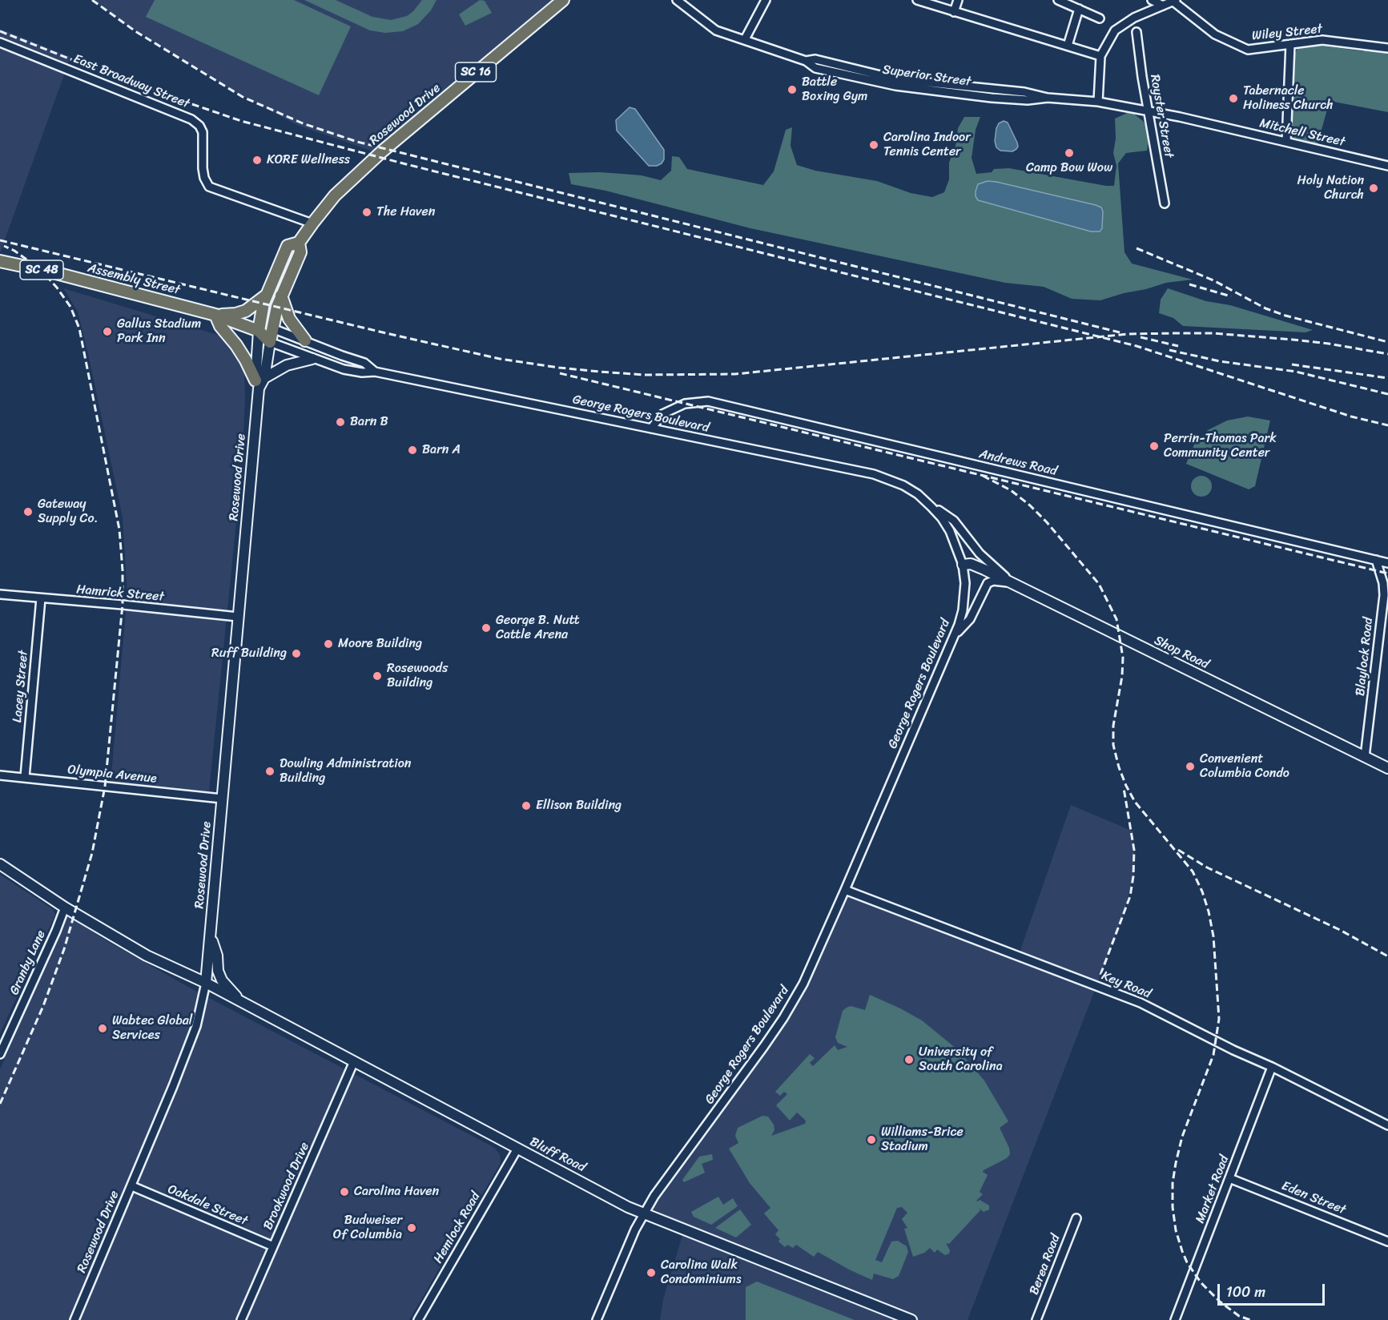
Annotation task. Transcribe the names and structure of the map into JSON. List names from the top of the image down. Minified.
{"streets":{"main road":["SC 16","Rosewood Drive","SC 48","Assembly Street","Shop Road","Bluff Road"],"street":["Wiley Street","Superior Street","East Broadway Street","Royster Street","Mitchell Street","George Rogers Boulevard","Andrews Road","Hamrick Street","Blaylock Road","Lacey Street","Olympia Avenue","Granby Lane","Key Road","Brookwood Drive","Market Road","Eden Street","Oakdale Street","Hemlock Road","Berea Road"]},"crossings":[["Superior Street","Mitchell Street"],["East Broadway Street","Rosewood Drive"],["Rosewood Drive","Assembly Street"],["Rosewood Drive","George Rogers Boulevard"],["Rosewood Drive","Hamrick Street"],["Rosewood Drive","Olympia Avenue"],["Rosewood Drive","Bluff Road"],["Rosewood Drive","Oakdale Street"],["Royster Street","Mitchell Street"],["Assembly Street","George Rogers Boulevard"],["George Rogers Boulevard","Andrews Road"],["George Rogers Boulevard","Shop Road"],["George Rogers Boulevard","Key Road"],["George Rogers Boulevard","Bluff Road"],["Andrews Road","Blaylock Road"],["Hamrick Street","Lacey Street"],["Shop Road","Blaylock Road"],["Lacey Street","Olympia Avenue"],["Granby Lane","Bluff Road"],["Key Road","Market Road"],["Bluff Road","Brookwood Drive"],["Bluff Road","Hemlock Road"],["Brookwood Drive","Oakdale Street"],["Market Road","Eden Street"]],"places":["Battle Boxing Gym","Tabernacle Holiness Church","Carolina Indoor Tennis Center","Camp Bow Wow","KORE Wellness","Holy Nation Church","The Haven","Gallus Stadium Park Inn","Barn B","Perrin-Thomas Park Community Center","Barn A","Gateway Supply Co.","George B. Nutt Cattle Arena","Moore Building","Ruff Building","Rosewoods Building","Convenient Columbia Condo","Dowling Administration Building","Ellison Building","Wabtec Global Services","University of South Carolina","Williams-Brice Stadium","Carolina Haven","Budweiser Of Columbia","Carolina Walk Condominiums"],"scale_bar":"100 m"}
